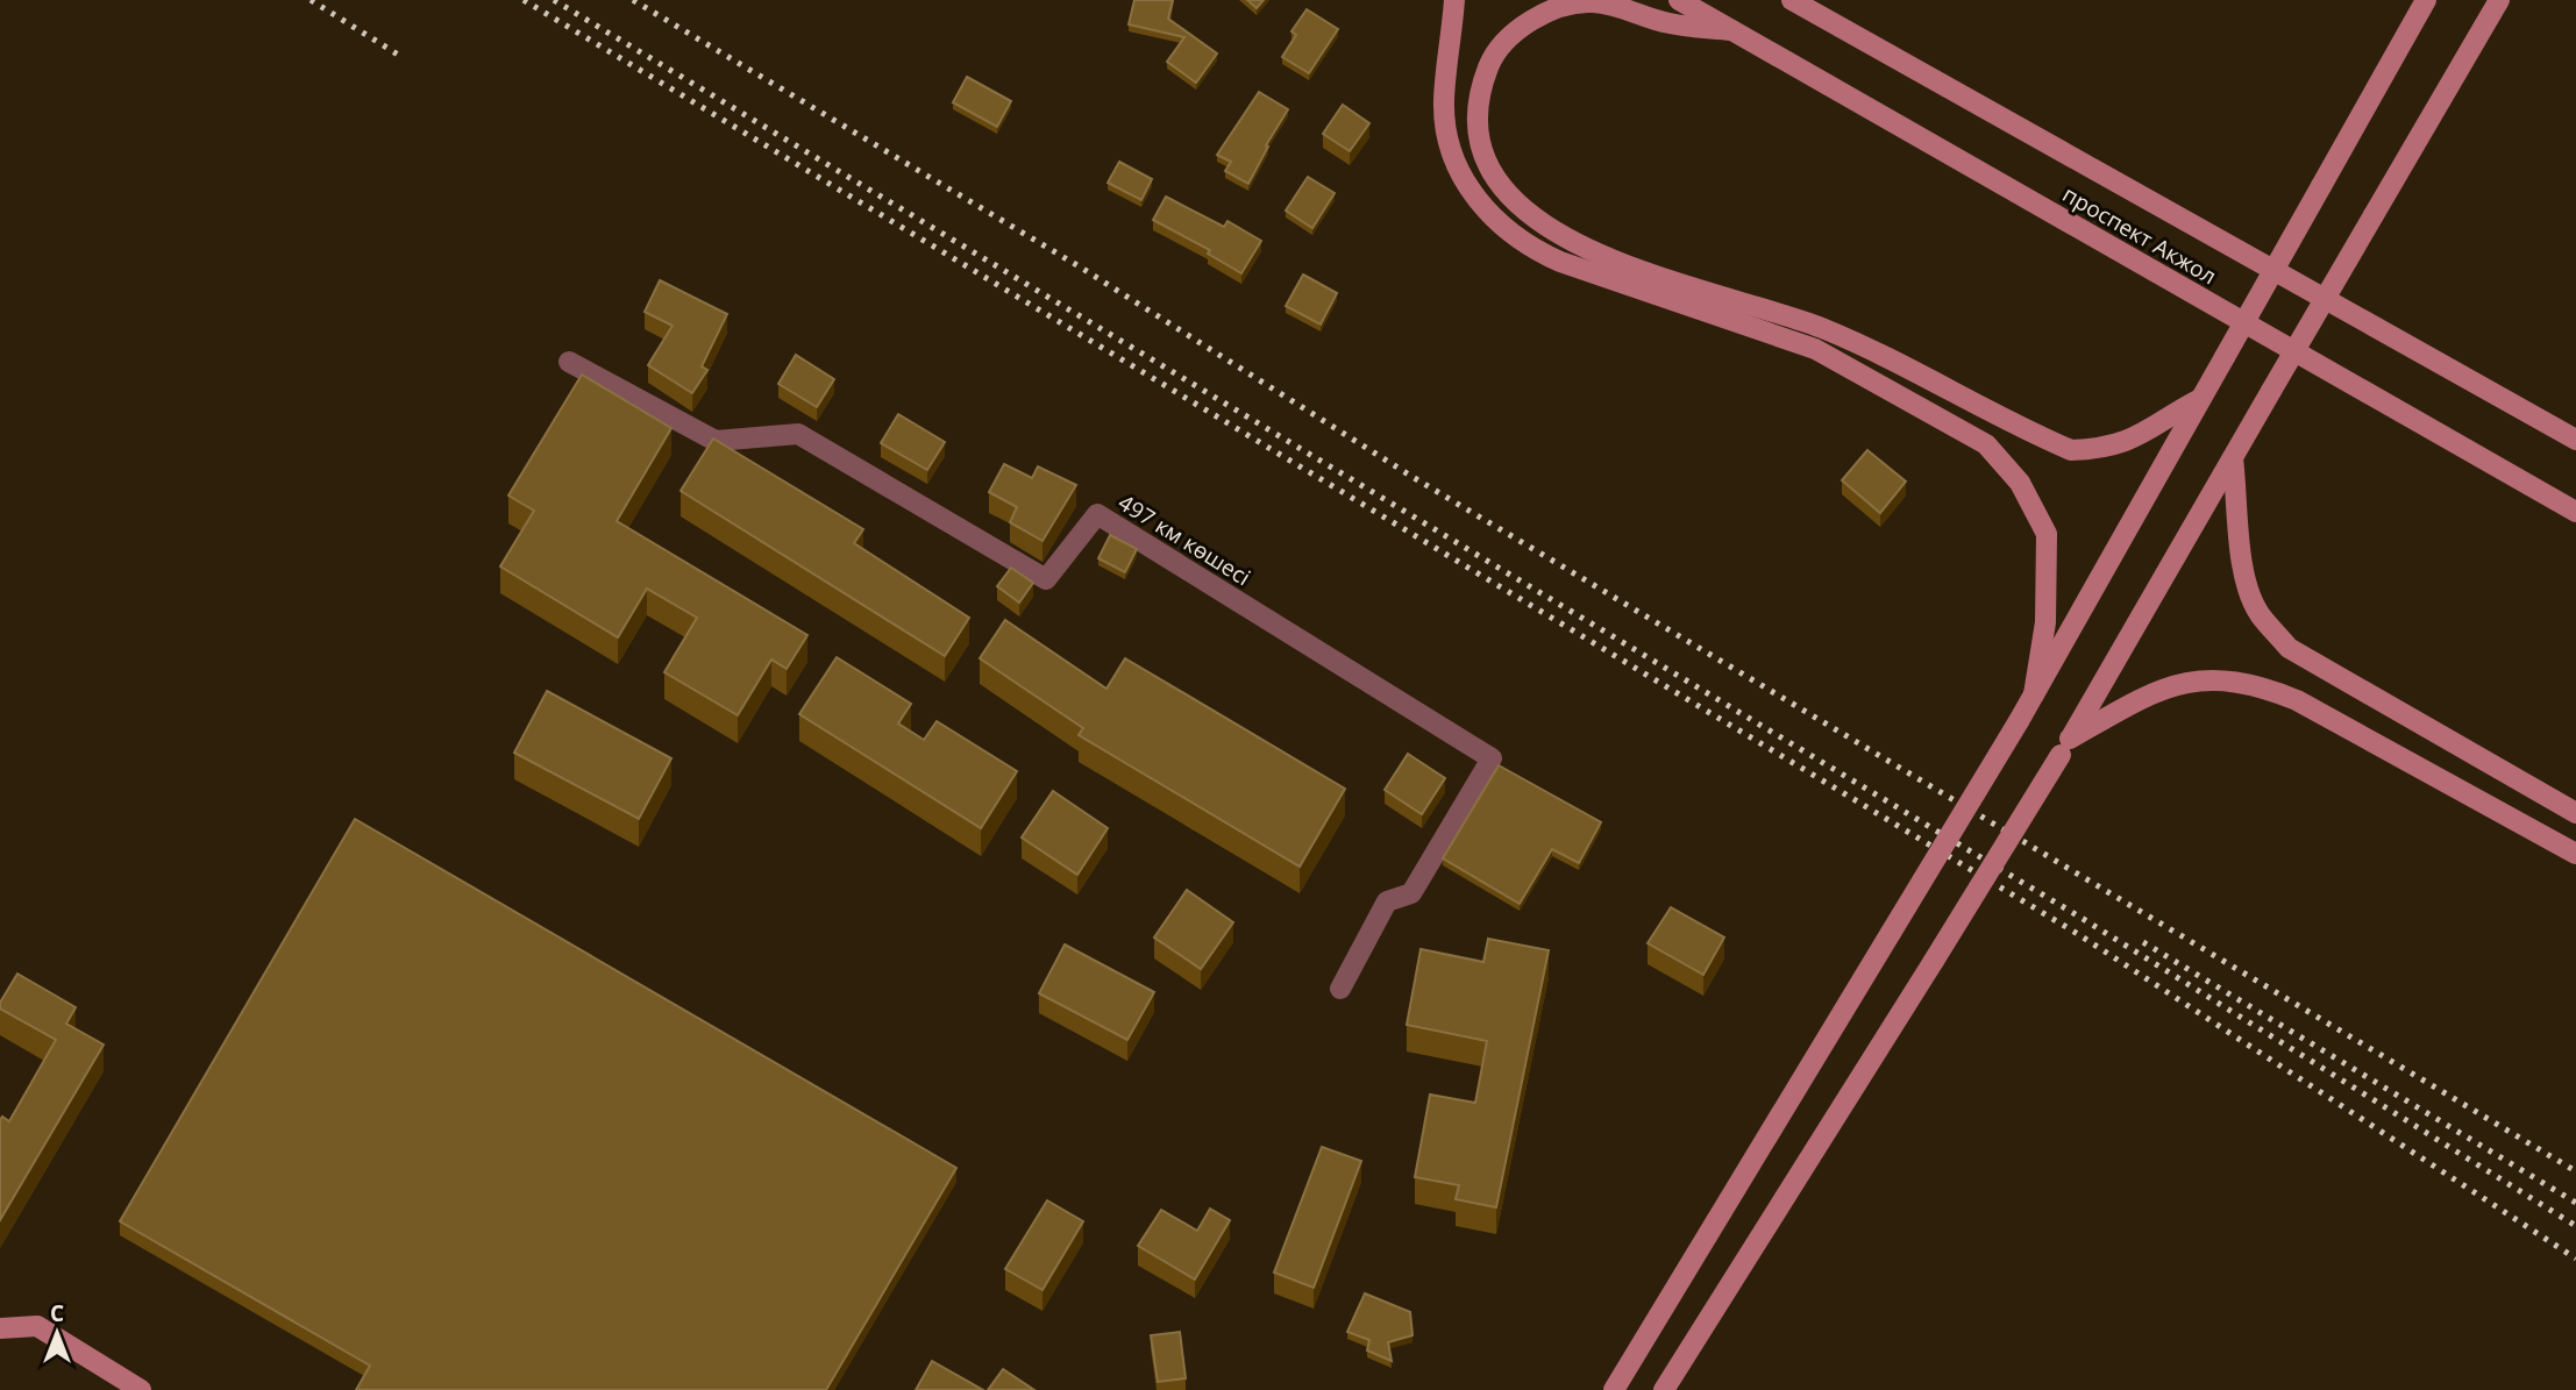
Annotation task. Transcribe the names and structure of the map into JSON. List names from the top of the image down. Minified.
{"streets":{"main road":["проспект Акжол"],"street":["497 км көшесі"]},"north":"top"}
